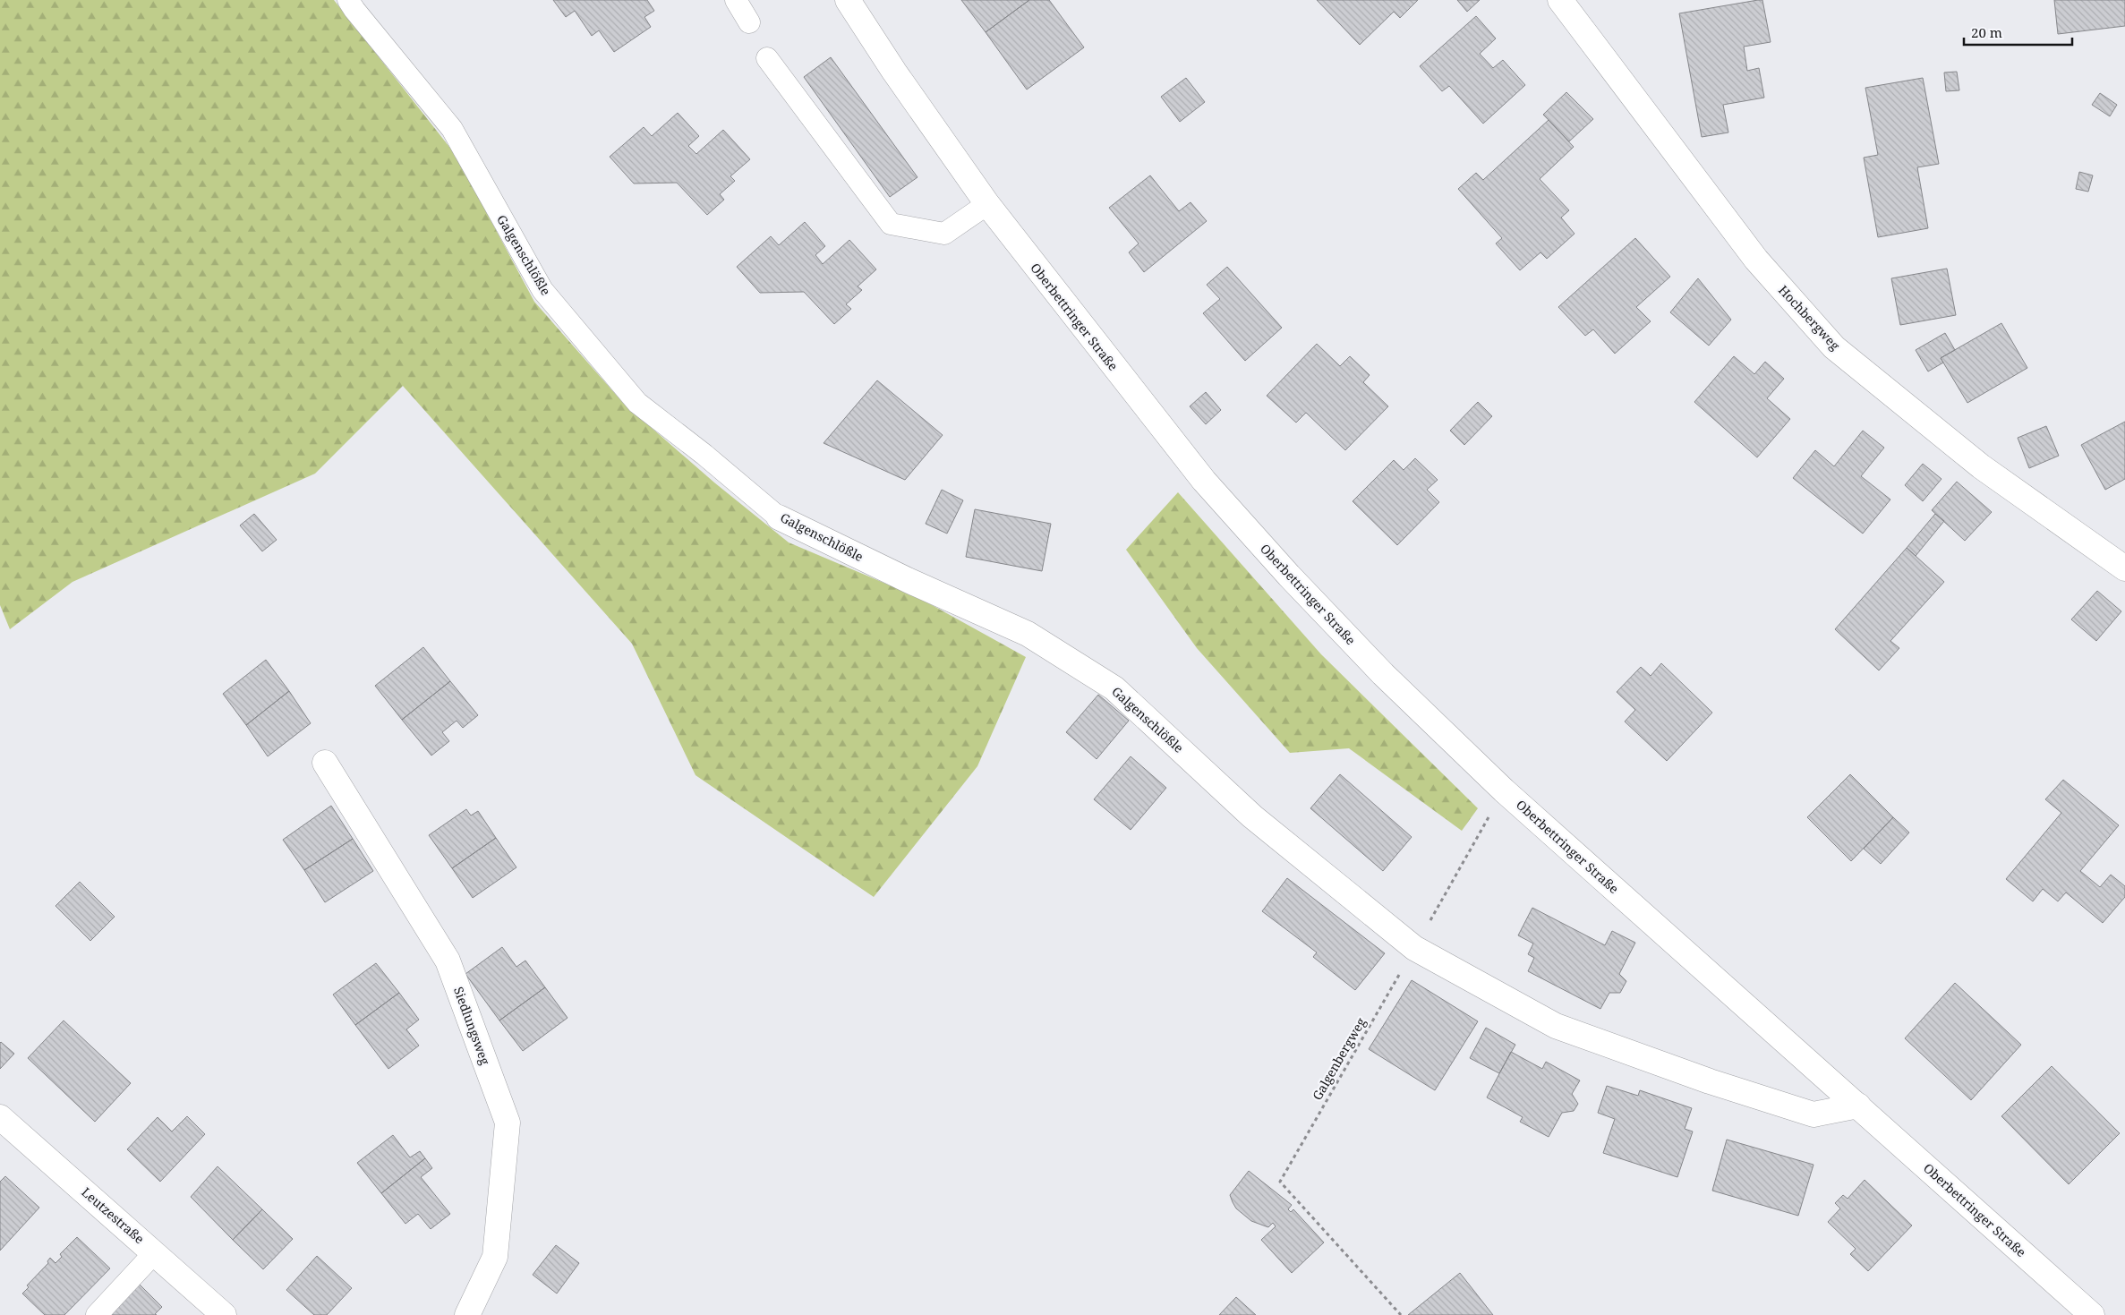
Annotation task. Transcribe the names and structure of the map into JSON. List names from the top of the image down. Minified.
{"streets":{"street":["Galgenschlößle","Oberbettringer Straße","Hochbergweg","Siedlungsweg","Leutzestraße"],"path":["Galgenbergweg"]},"crossings":[["Galgenschlößle","Galgenbergweg"],["Oberbettringer Straße","Galgenbergweg"]],"scale_bar":"20 m"}
